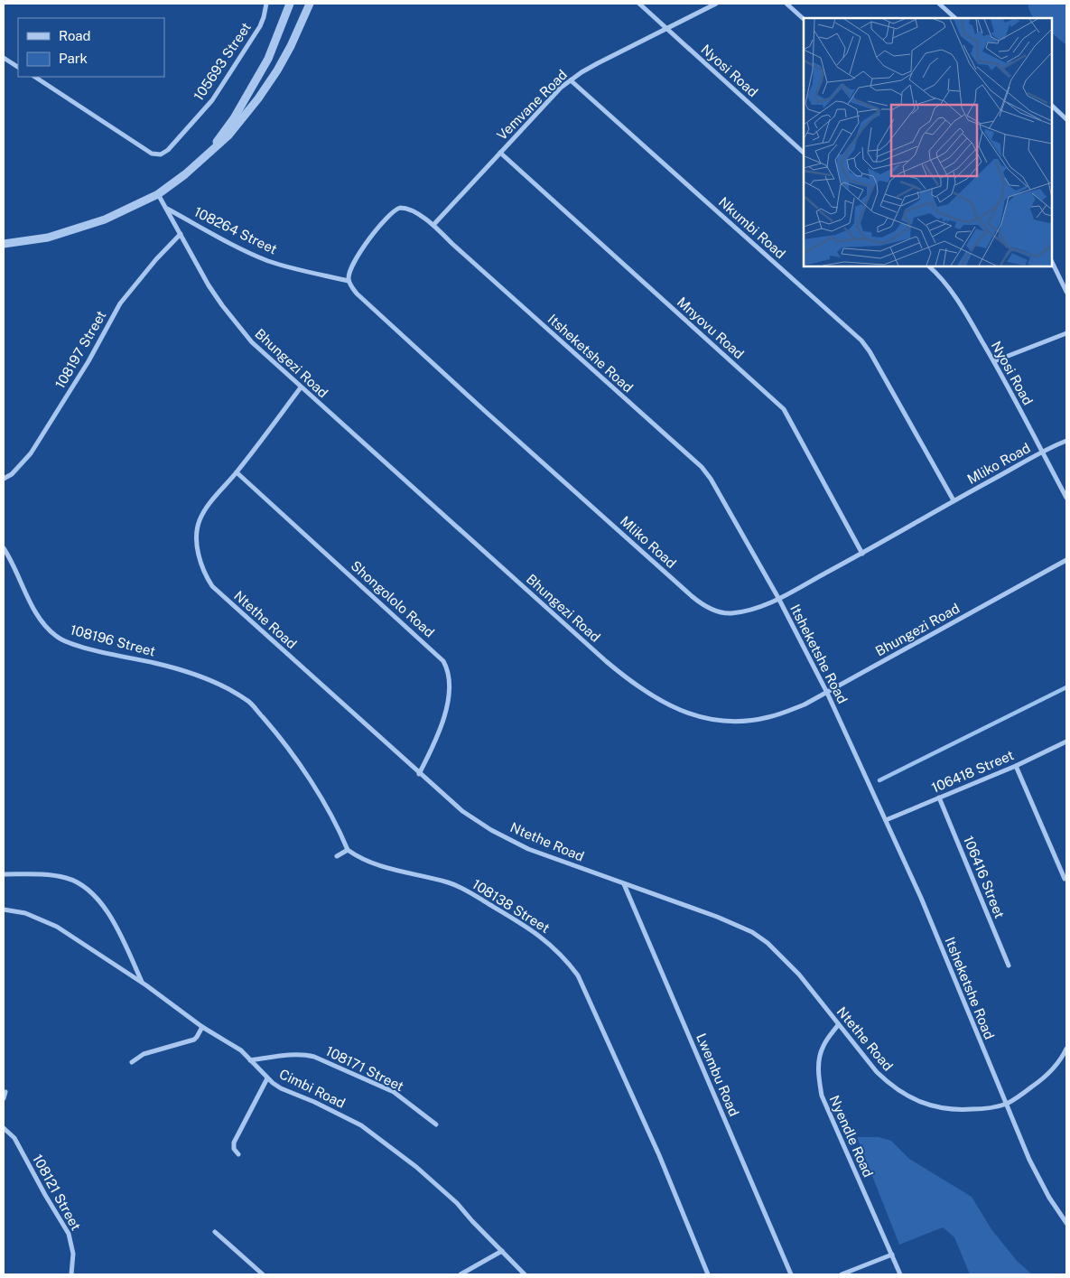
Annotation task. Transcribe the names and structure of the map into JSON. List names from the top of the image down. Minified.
{"streets":{"street":["105693 Street","Nyosi Road","Vemvane Road","Nkumbi Road","108264 Street","Mnyovu Road","108197 Street","Itsheketshe Road","Bhungezi Road","Mliko Road","Shongololo Road","Ntethe Road","108196 Street","106418 Street","106416 Street","108138 Street","108171 Street","Lwembu Road","Cimbi Road","Nyendle Road","108121 Street"]},"crossings":[["Nyosi Road","Vemvane Road"],["Nyosi Road","Mliko Road"],["Vemvane Road","Nkumbi Road"],["Vemvane Road","Mnyovu Road"],["Vemvane Road","Itsheketshe Road"],["Nkumbi Road","Mliko Road"],["108264 Street","Itsheketshe Road"],["108264 Street","Bhungezi Road"],["108264 Street","Mliko Road"],["Mnyovu Road","Mliko Road"],["108197 Street","Bhungezi Road"],["Itsheketshe Road","Bhungezi Road"],["Itsheketshe Road","Mliko Road"],["Itsheketshe Road","Ntethe Road"],["Itsheketshe Road","106418 Street"],["Bhungezi Road","Ntethe Road"],["Shongololo Road","Ntethe Road"],["Ntethe Road","Lwembu Road"],["Ntethe Road","Nyendle Road"],["108196 Street","108138 Street"],["106418 Street","106416 Street"],["108171 Street","Cimbi Road"]],"legend":["Road","Park"]}
